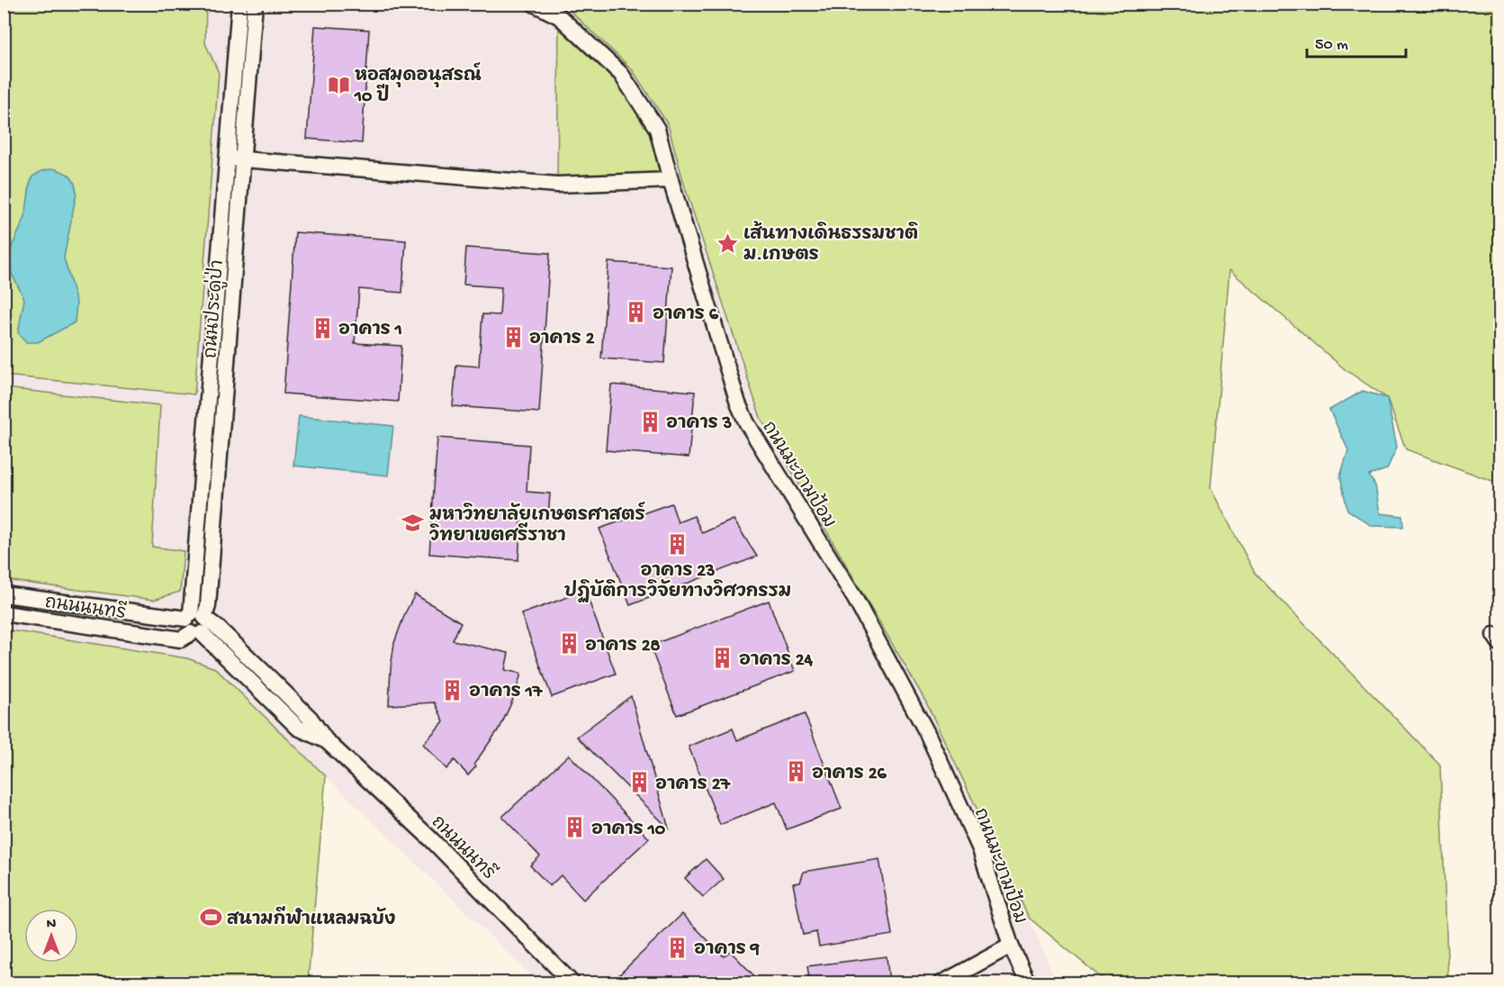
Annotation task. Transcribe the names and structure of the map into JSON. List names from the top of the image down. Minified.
{"streets":{"street":["ถนนประดู่ป่า","ถนนมะขามป้อม","ถนนนนทรี"]},"crossings":[["ถนนประดู่ป่า","ถนนนนทรี"]],"places":{"library":["หอสมุดอนุสรณ์ 10 ปี"],"place":["เส้นทางเดินธรรมชาติ ม.เกษตร"],"building":["อาคาร 6","อาคาร 1","อาคาร 2","อาคาร 3","อาคาร 23 ปฏิบัติการวิจัยทางวิศวกรรม","อาคาร 28","อาคาร 24","อาคาร 17","อาคาร 26","อาคาร 27","อาคาร 10","อาคาร 9"],"school or university":["มหาวิทยาลัยเกษตรศาสตร์ วิทยาเขตศรีราชา"],"sports":["สนามกีฬาแหลมฉบัง"]},"scale_bar":"50 m","north":"top"}
